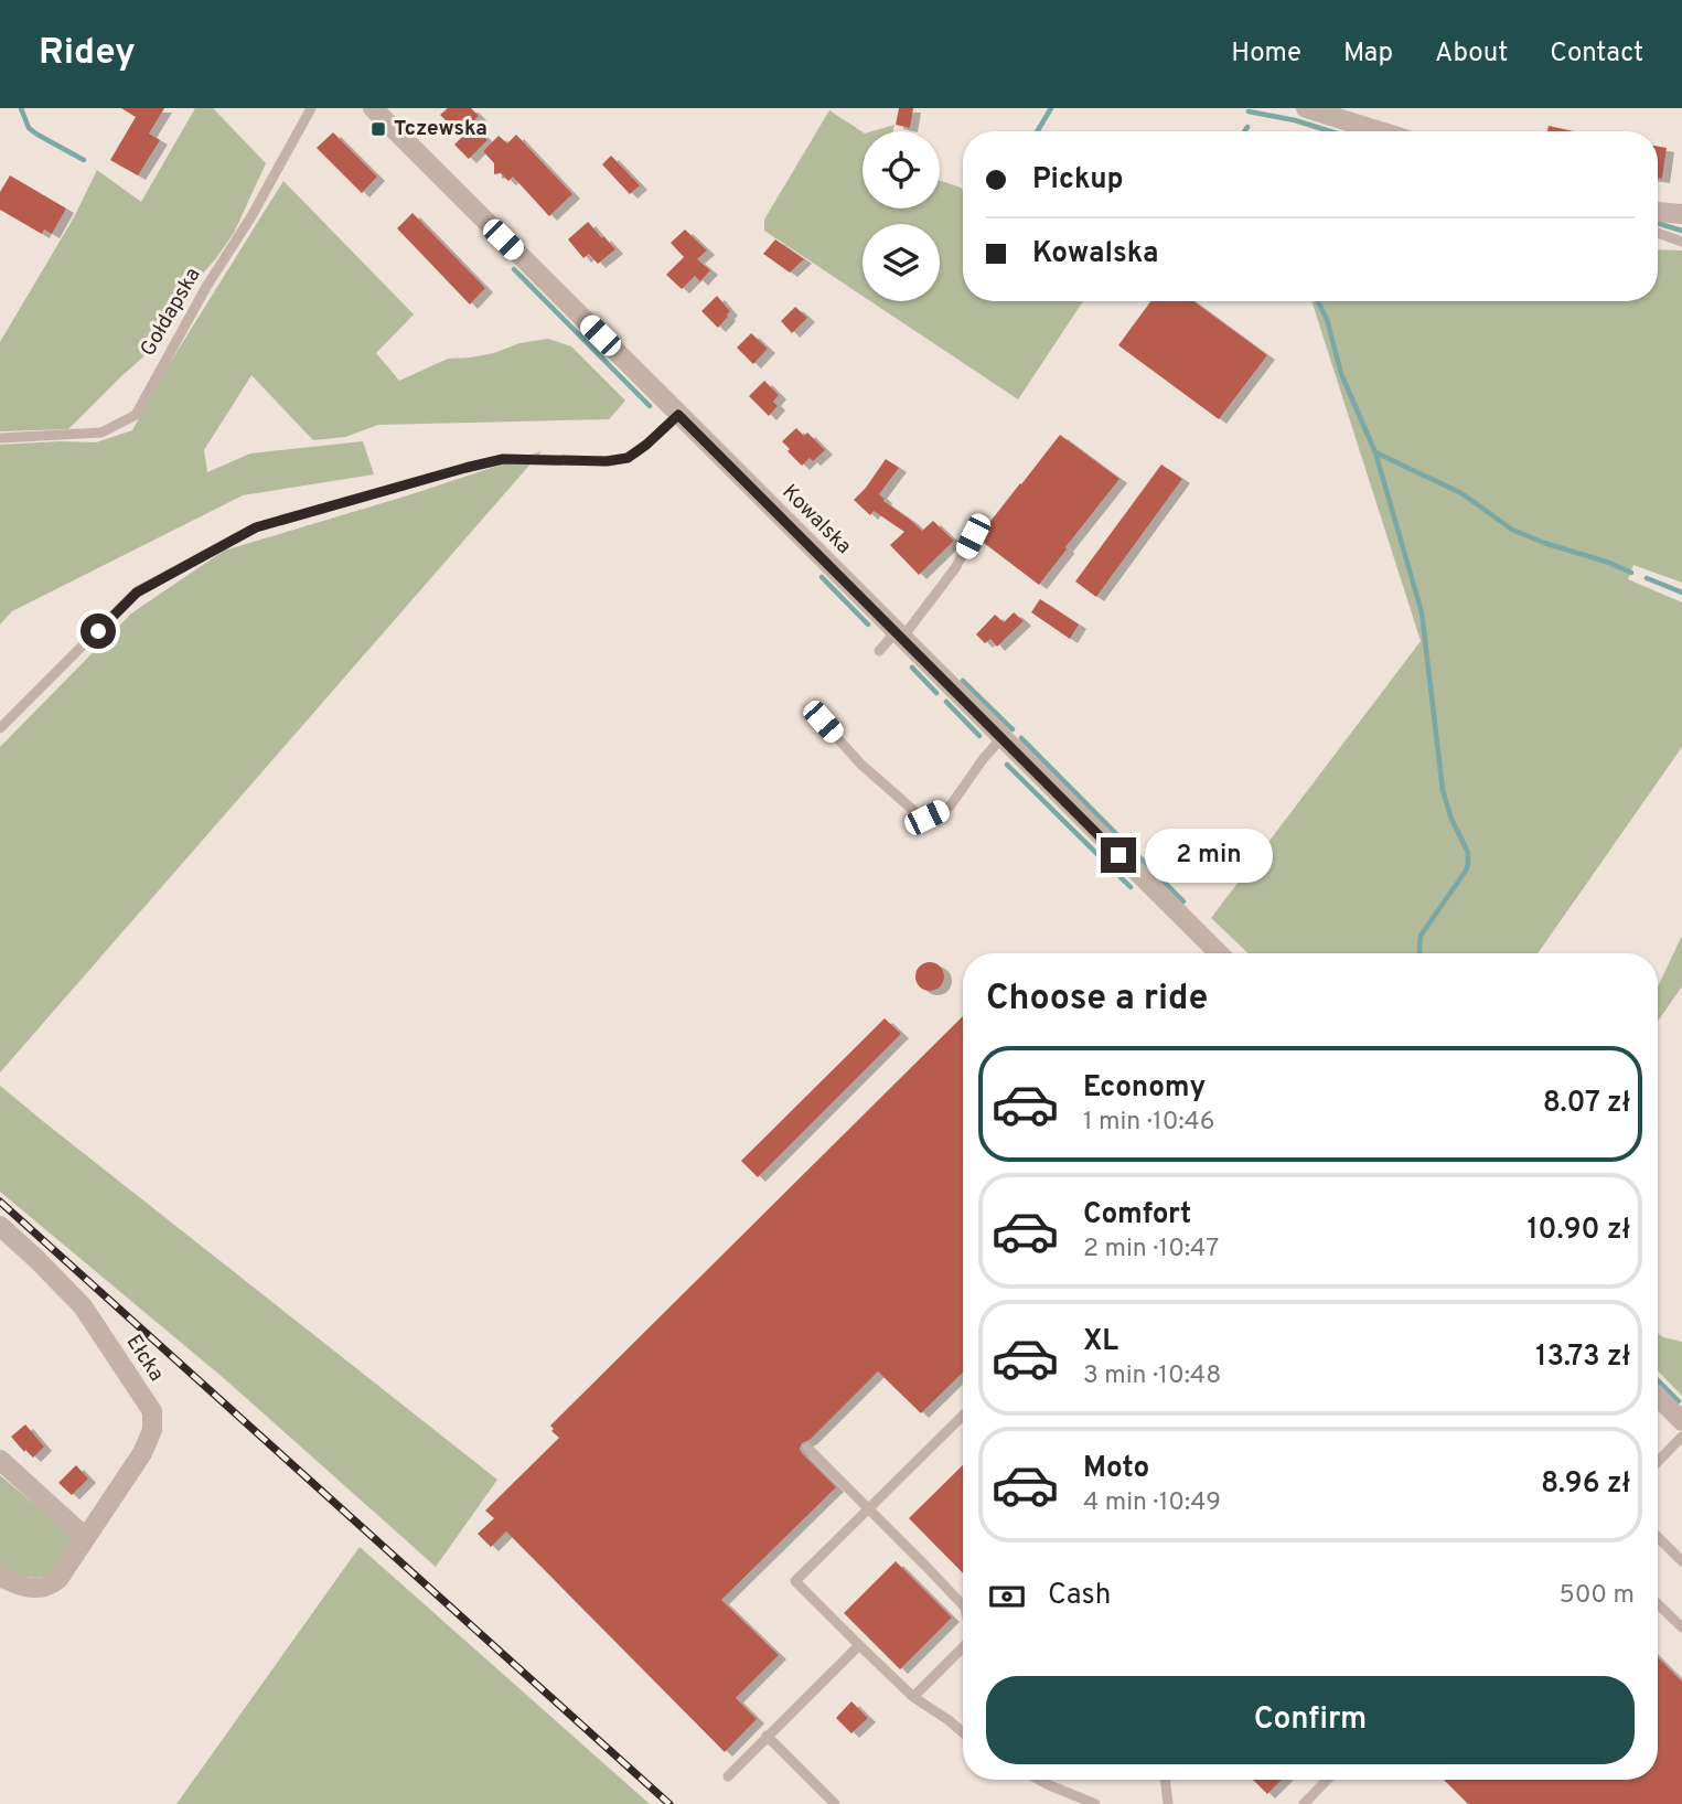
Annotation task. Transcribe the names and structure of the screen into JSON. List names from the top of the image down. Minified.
{"streets":{"street":["Kowalska","Ełcka"],"lane":["Gołdapska"]},"places":{"transit":["Tczewska"]},"page":{"header":"Ridey","nav":["Home","Map","About","Contact"],"banner":["Pickup","Kowalska"],"bubble":"2 min","heading":"Choose a ride","list":[{"name":"Economy","note":"1 min · 10:46","value":"8.07 zł"},{"name":"Comfort","note":"2 min · 10:47","value":"10.90 zł"},{"name":"XL","note":"3 min · 10:48","value":"13.73 zł"},{"name":"Moto","note":"4 min · 10:49","value":"8.96 zł"}],"pay":["Cash","500 m"],"buttons":"Confirm"}}
